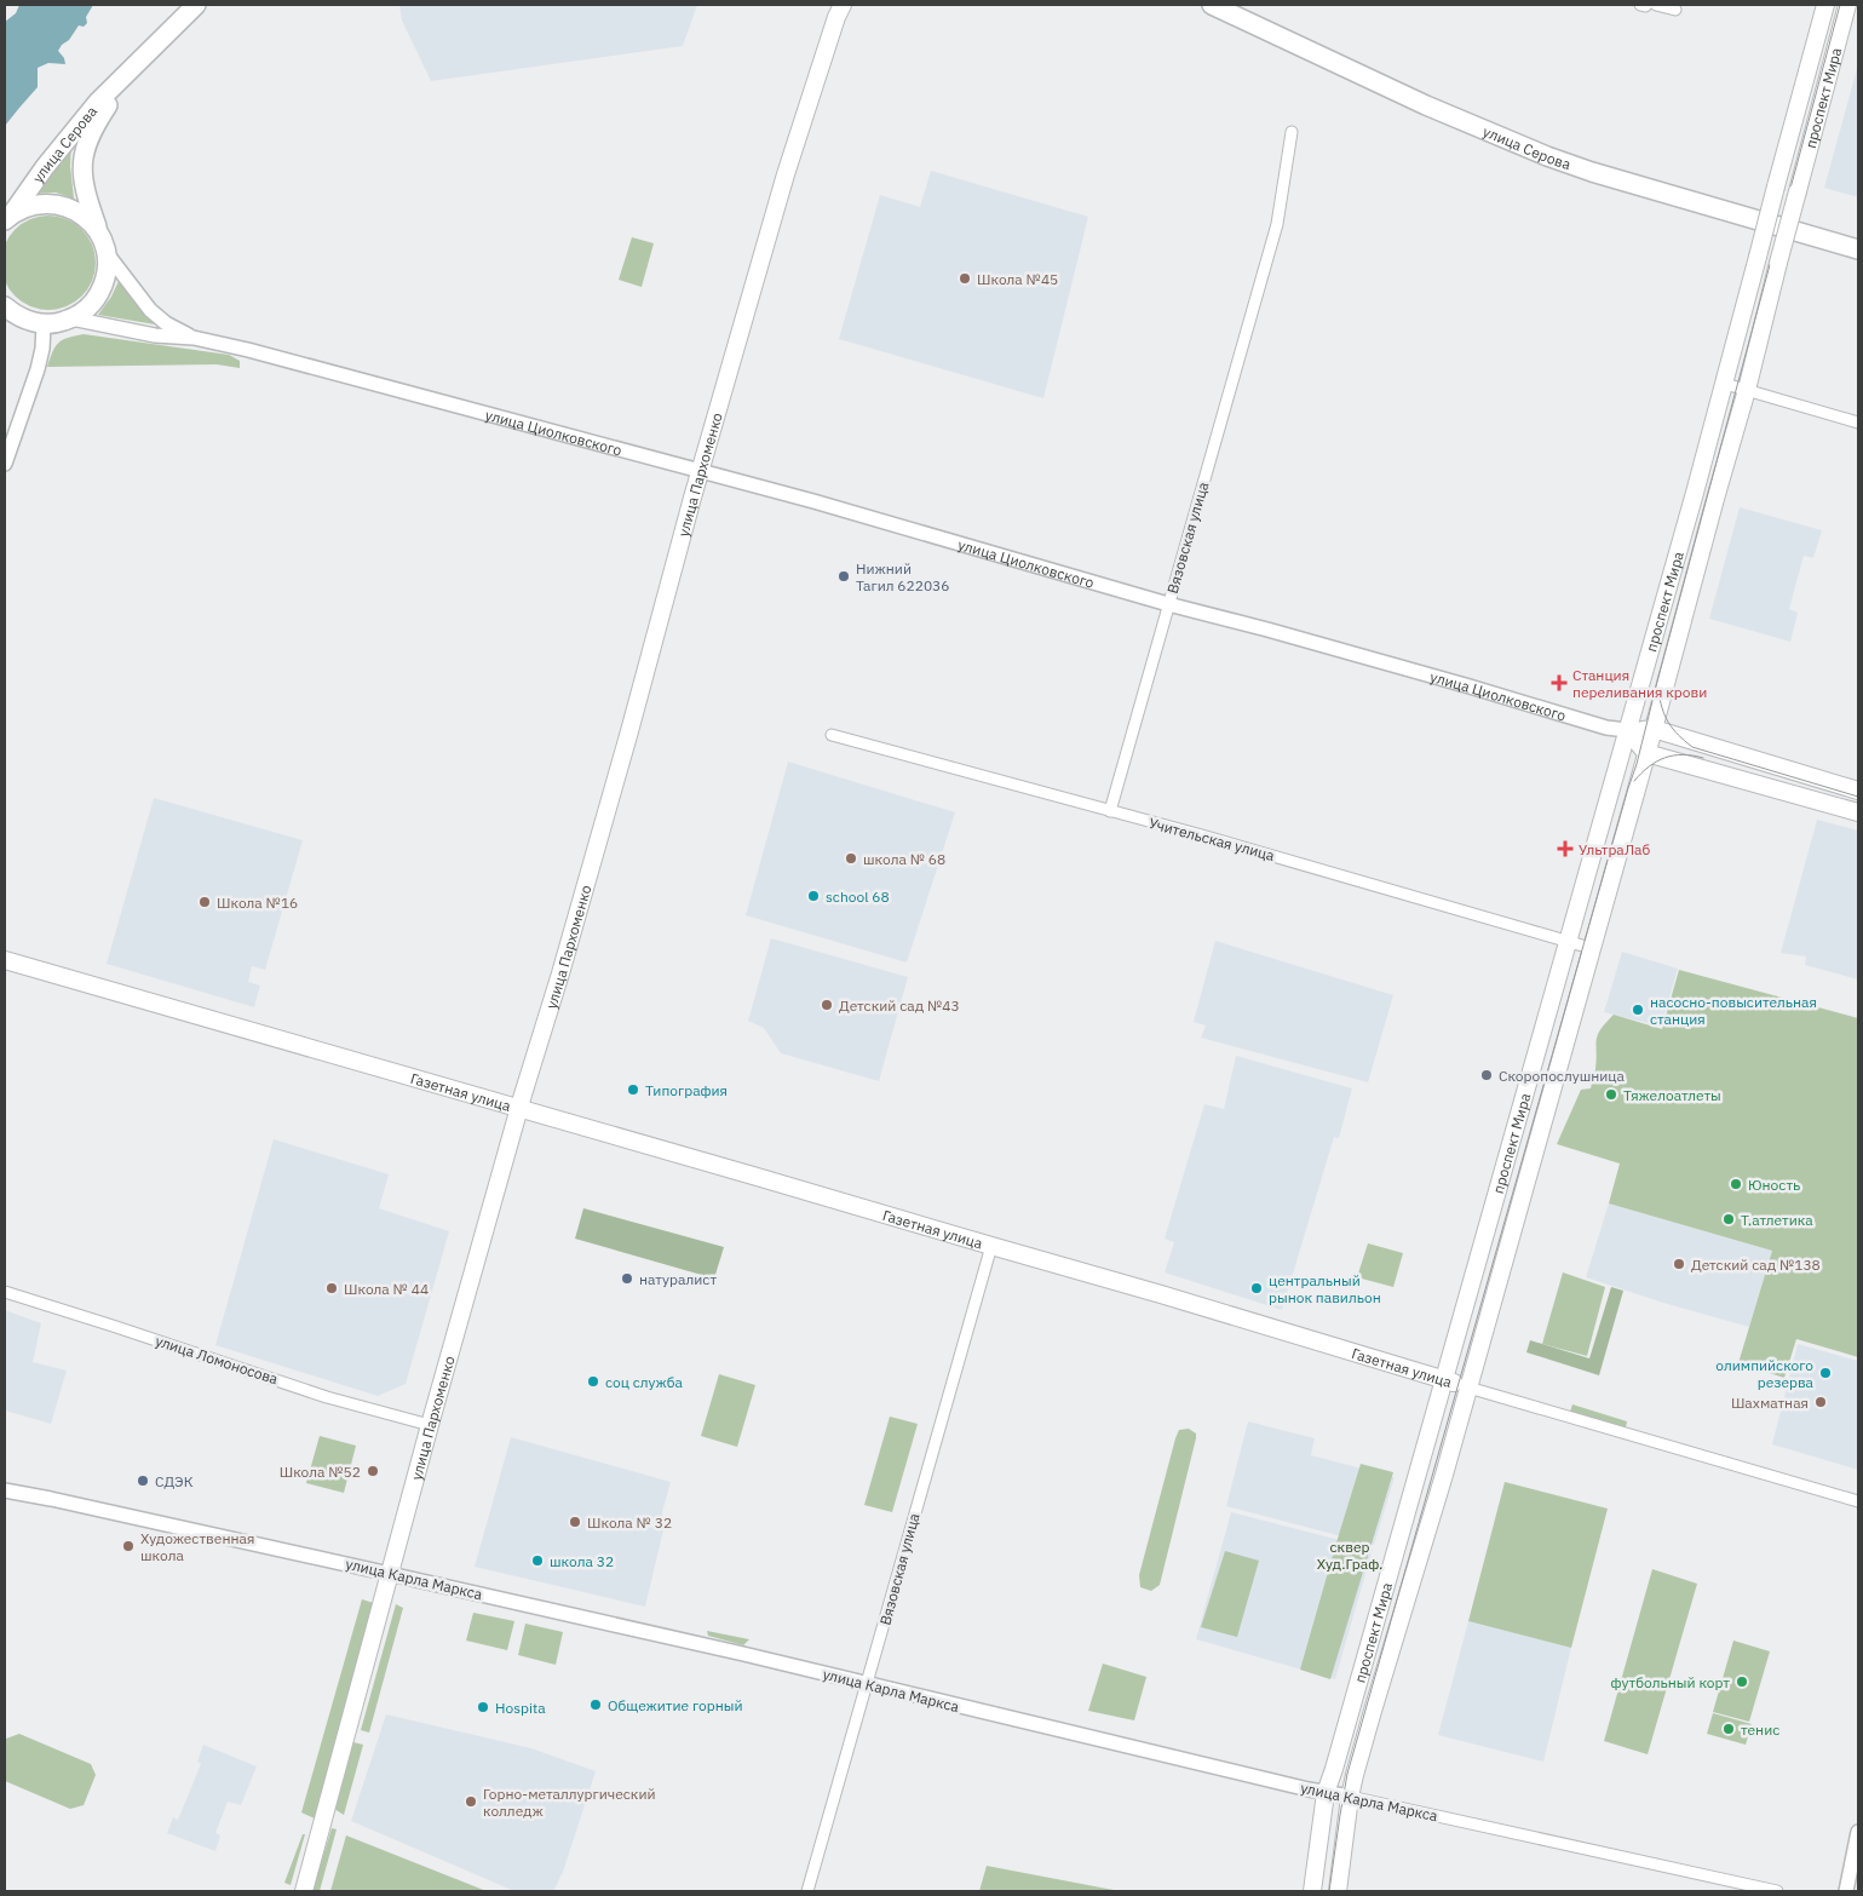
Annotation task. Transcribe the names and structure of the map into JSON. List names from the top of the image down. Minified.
{"streets":{"main road":["проспект Мира","улица Серова","улица Циолковского","улица Пархоменко","Газетная улица"],"street":["Вязовская улица","Учительская улица","улица Ломоносова","улица Карла Маркса"]},"crossings":[["проспект Мира","улица Циолковского"],["проспект Мира","Учительская улица"],["проспект Мира","Газетная улица"],["проспект Мира","улица Карла Маркса"],["улица Серова","улица Циолковского"],["улица Циолковского","улица Пархоменко"],["улица Циолковского","Вязовская улица"],["улица Пархоменко","Газетная улица"],["улица Пархоменко","улица Ломоносова"],["улица Пархоменко","улица Карла Маркса"],["Вязовская улица","Учительская улица"],["Вязовская улица","Газетная улица"],["Вязовская улица","улица Карла Маркса"]],"parks":["сквер Худ.Граф."],"places":{"other":["Школа №45","Нижний Тагил 622036","школа № 68","school 68","Школа №16","Детский сад №43","насосно-повысительная станция","Скоропослушница","Типография","Тяжелоатлеты","Юность","Т.атлетика","Детский сад №138","натуралист","Школа № 44","центральный рынок павильон","олимпийского резерва","соц служба","Шахматная","Школа №52","СДЭК","Школа № 32","Художественная школа","школа 32","футбольный корт","Общежитие горный","Hospita","тенис","Горно-металлургический колледж"],"health":["Станция переливания крови","УльтраЛаб"]}}
